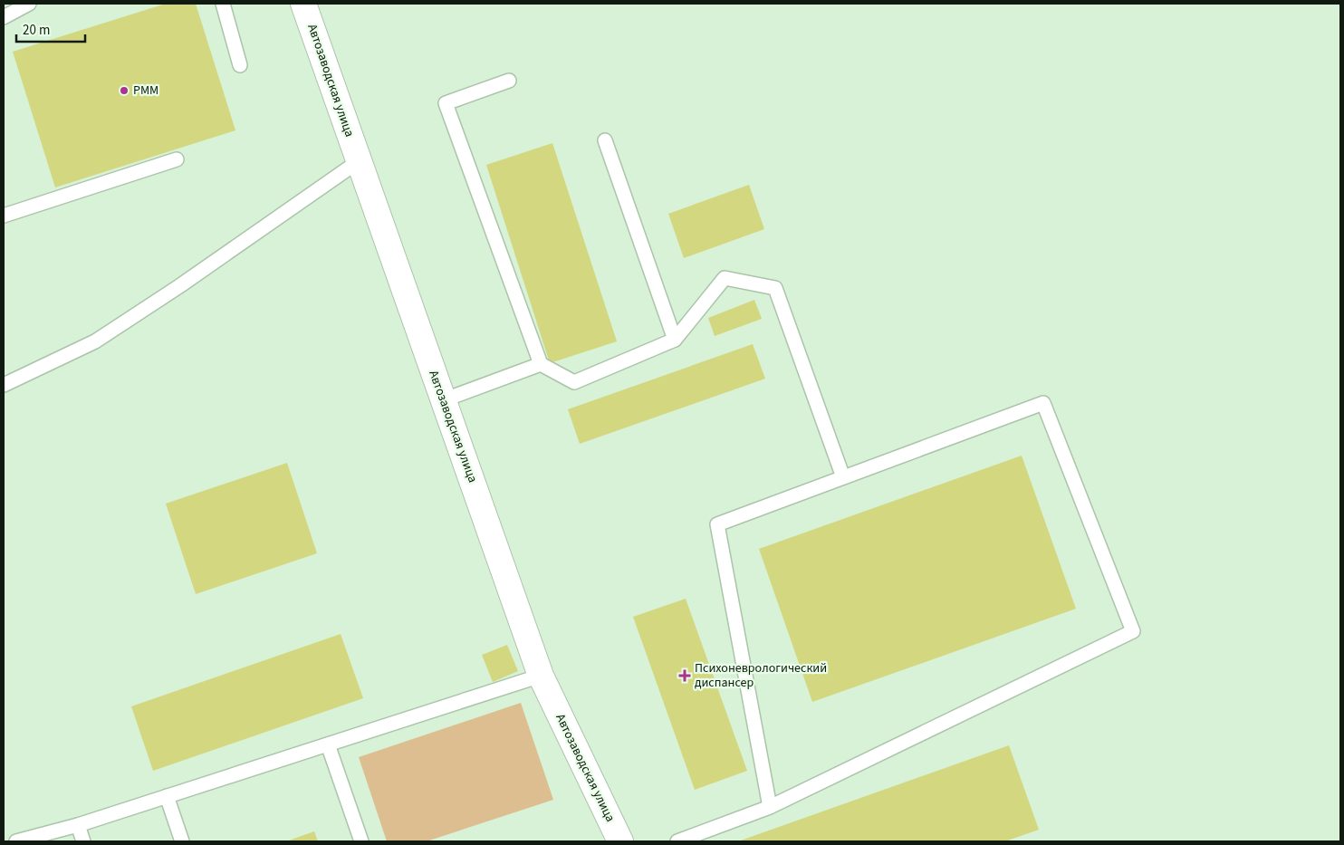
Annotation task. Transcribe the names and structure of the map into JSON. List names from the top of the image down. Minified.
{"streets":{"main road":["Автозаводская улица"]},"places":{"other":["РММ"],"health":["Психоневрологический диспансер"]},"scale_bar":"20 m"}
